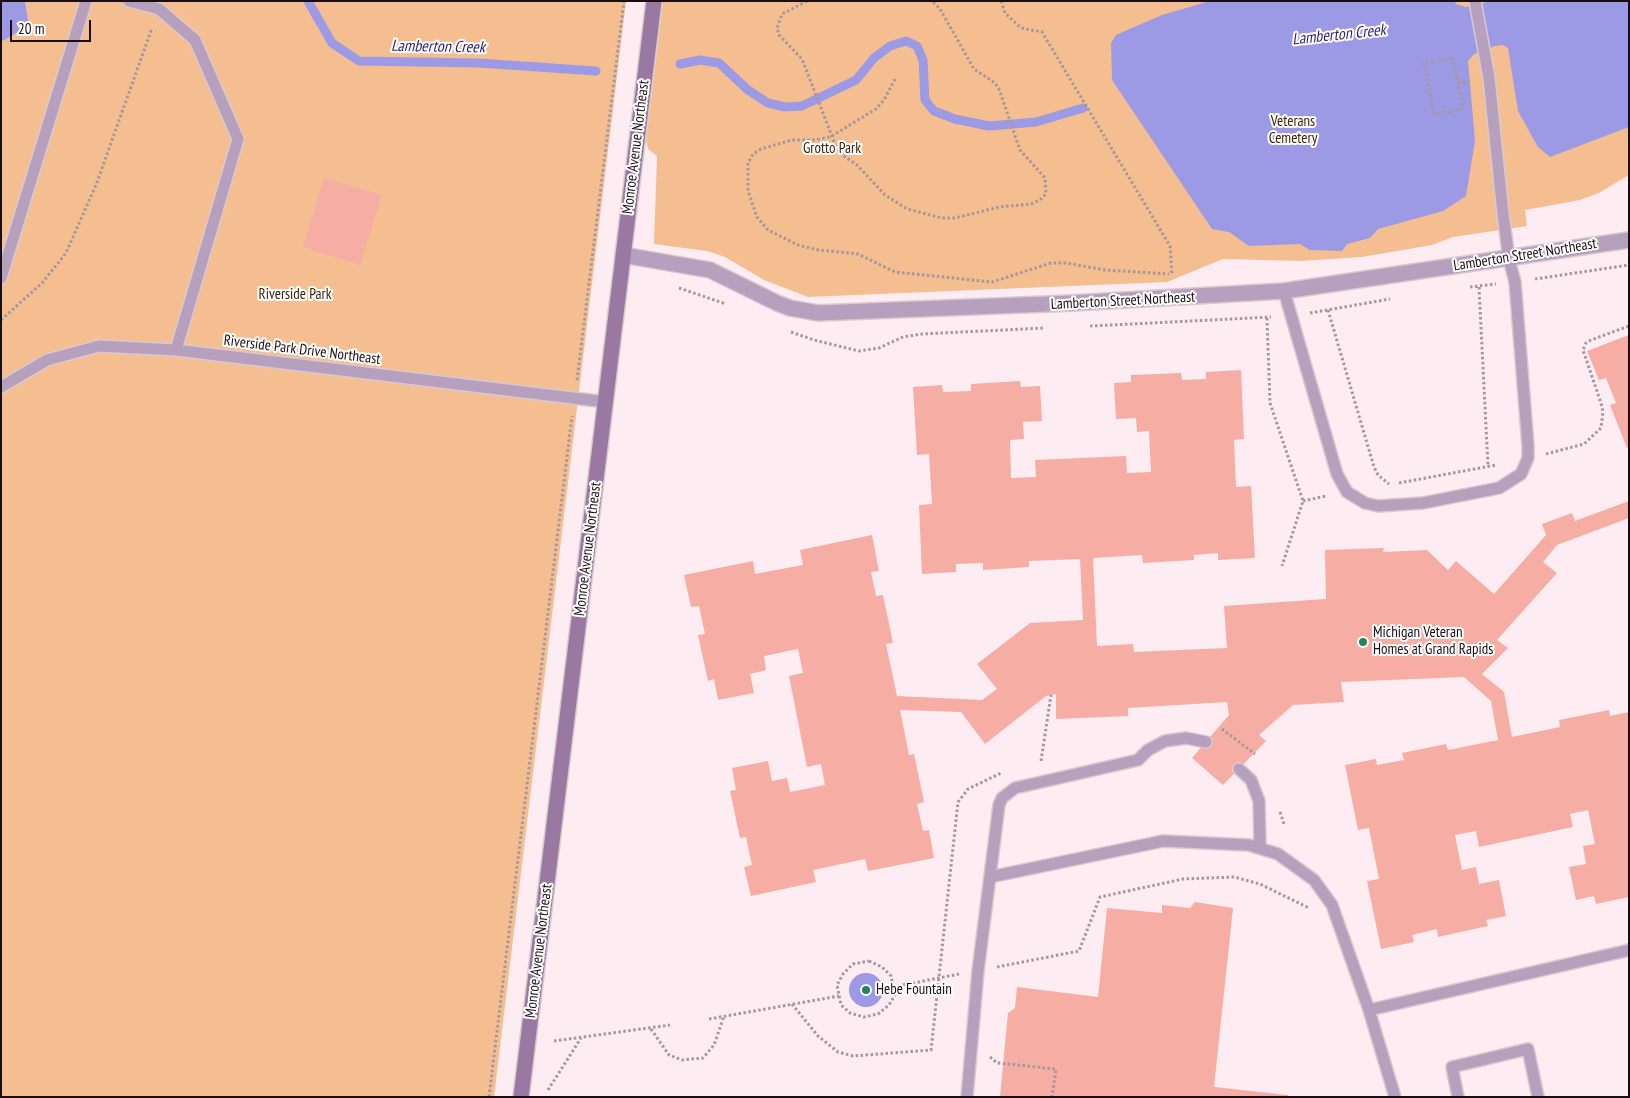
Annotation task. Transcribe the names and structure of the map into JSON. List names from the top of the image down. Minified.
{"streets":{"main road":["Monroe Avenue Northeast"],"street":["Lamberton Street Northeast"],"lane":["Riverside Park Drive Northeast"]},"crossings":[["Monroe Avenue Northeast","Lamberton Street Northeast"],["Monroe Avenue Northeast","Riverside Park Drive Northeast"]],"water":["Lamberton Creek"],"parks":["Veterans Cemetery","Grotto Park","Riverside Park"],"places":["Michigan Veteran Homes at Grand Rapids","Hebe Fountain"],"scale_bar":"20 m"}
